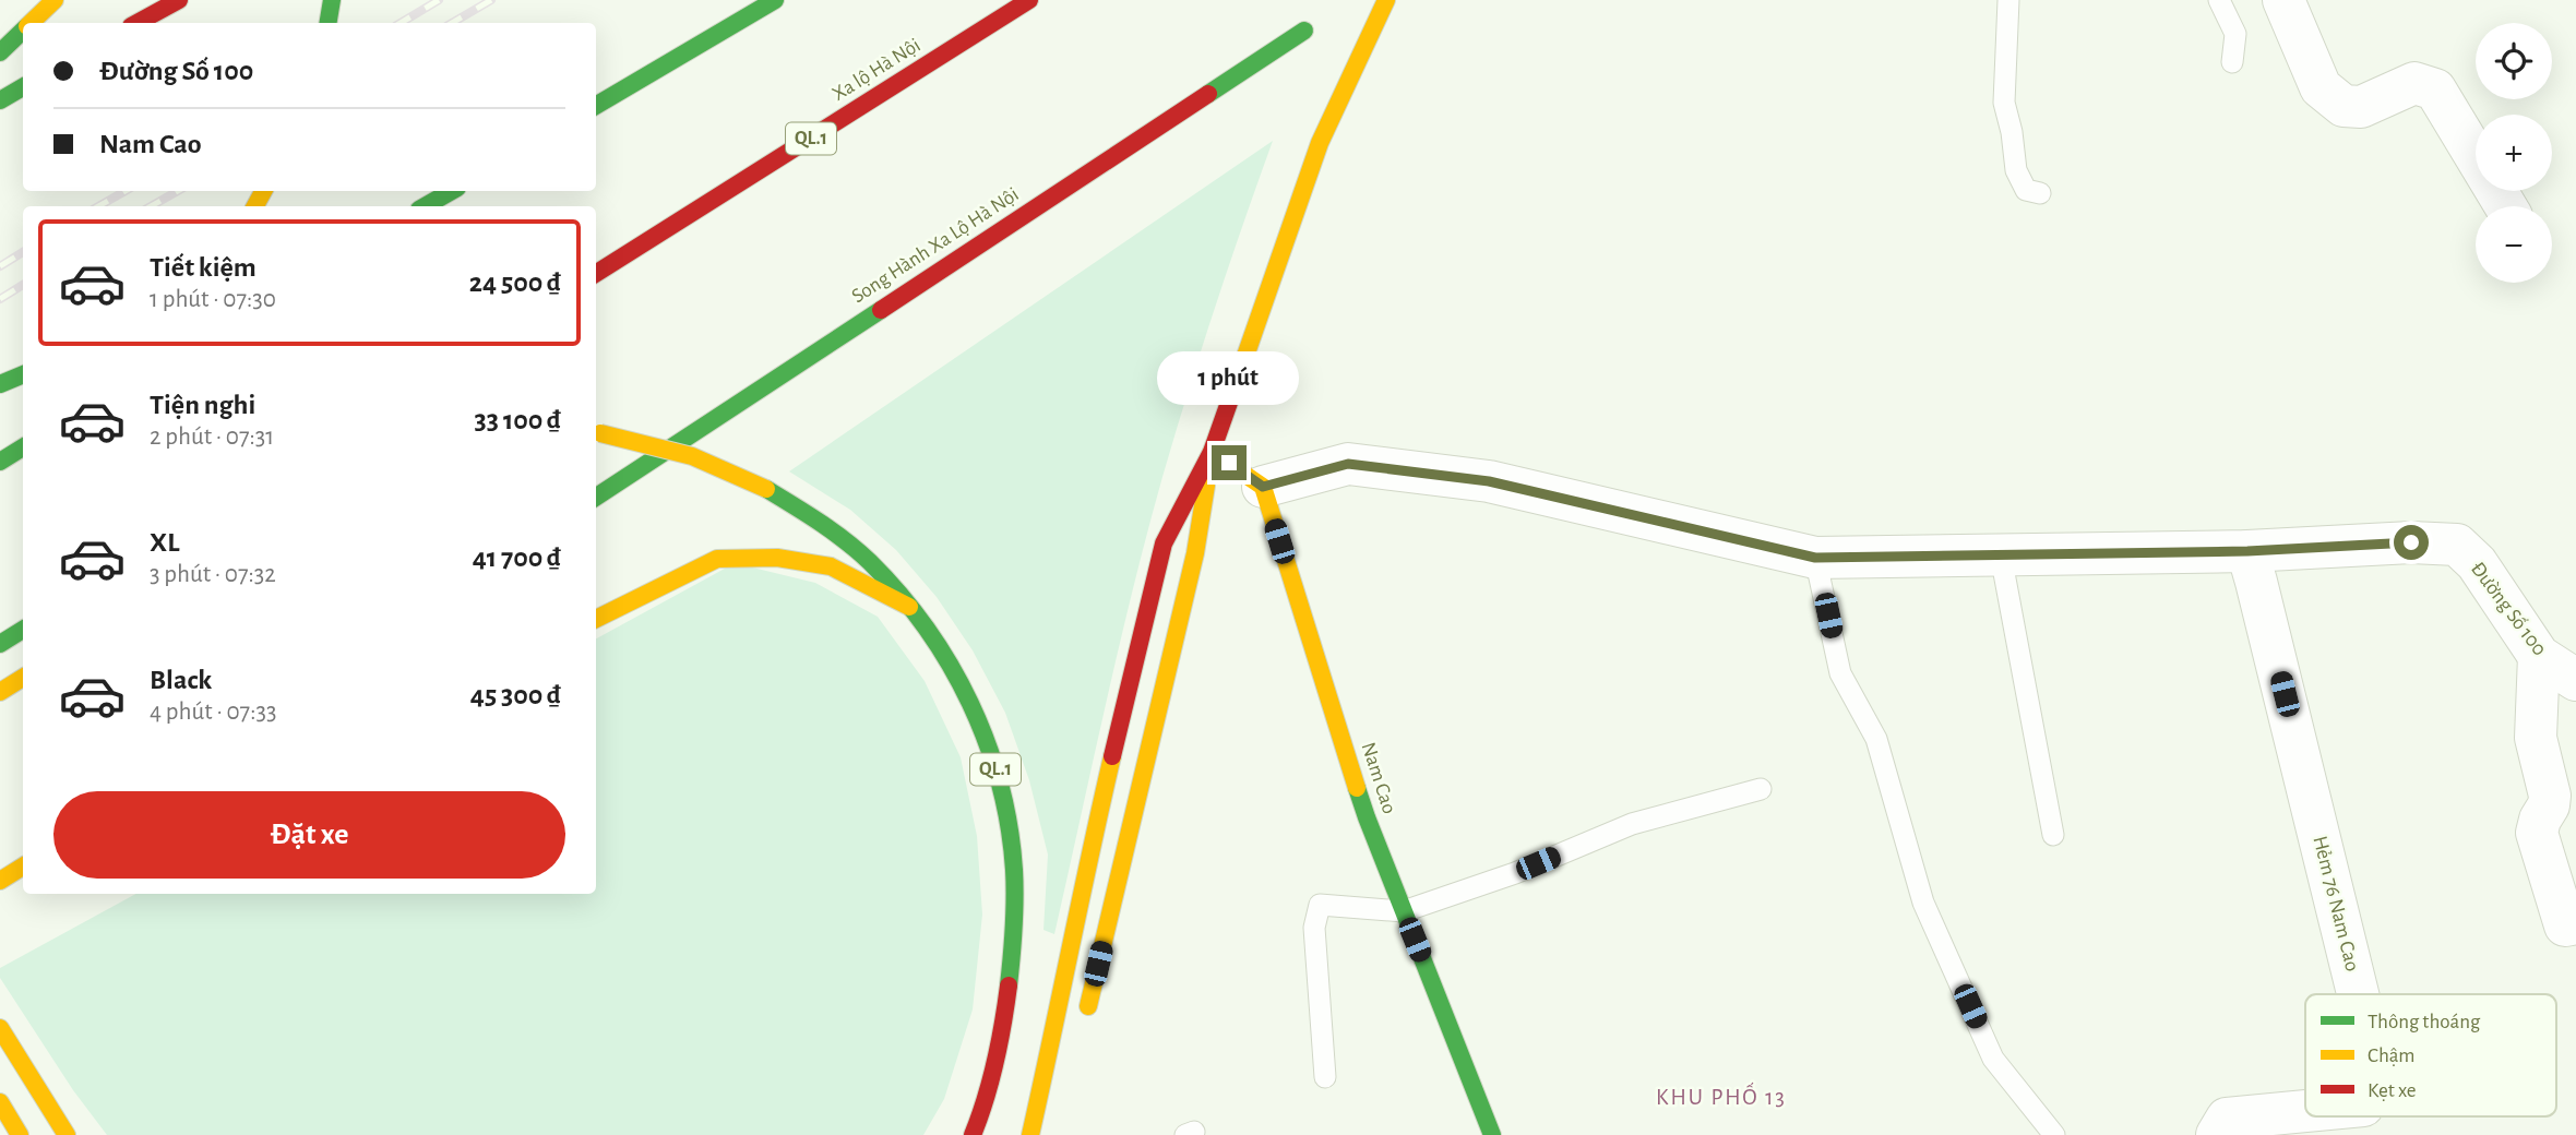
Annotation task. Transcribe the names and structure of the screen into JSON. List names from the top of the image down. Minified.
{"streets":{"main road":["Xa lộ Hà Nội","QL.1","Song Hành Xa Lộ Hà Nội","Nam Cao"],"street":["Đường Số 100","Hẻm 76 Nam Cao"]},"crossings":[["Đường Số 100","Nam Cao"],["Đường Số 100","Hẻm 76 Nam Cao"]],"districts":["KHU PHỐ 13"],"legend":["Thông thoáng","Chậm","Kẹt xe"],"page":{"map_buttons":["+","−"],"banner":["Đường Số 100","Nam Cao"],"list":[{"name":"Tiết kiệm","note":"1 phút · 07:30","value":"24 500 ₫"},{"name":"Tiện nghi","note":"2 phút · 07:31","value":"33 100 ₫"},{"name":"XL","note":"3 phút · 07:32","value":"41 700 ₫"},{"name":"Black","note":"4 phút · 07:33","value":"45 300 ₫"}],"bubble":"1 phút","buttons":"Đặt xe"}}
